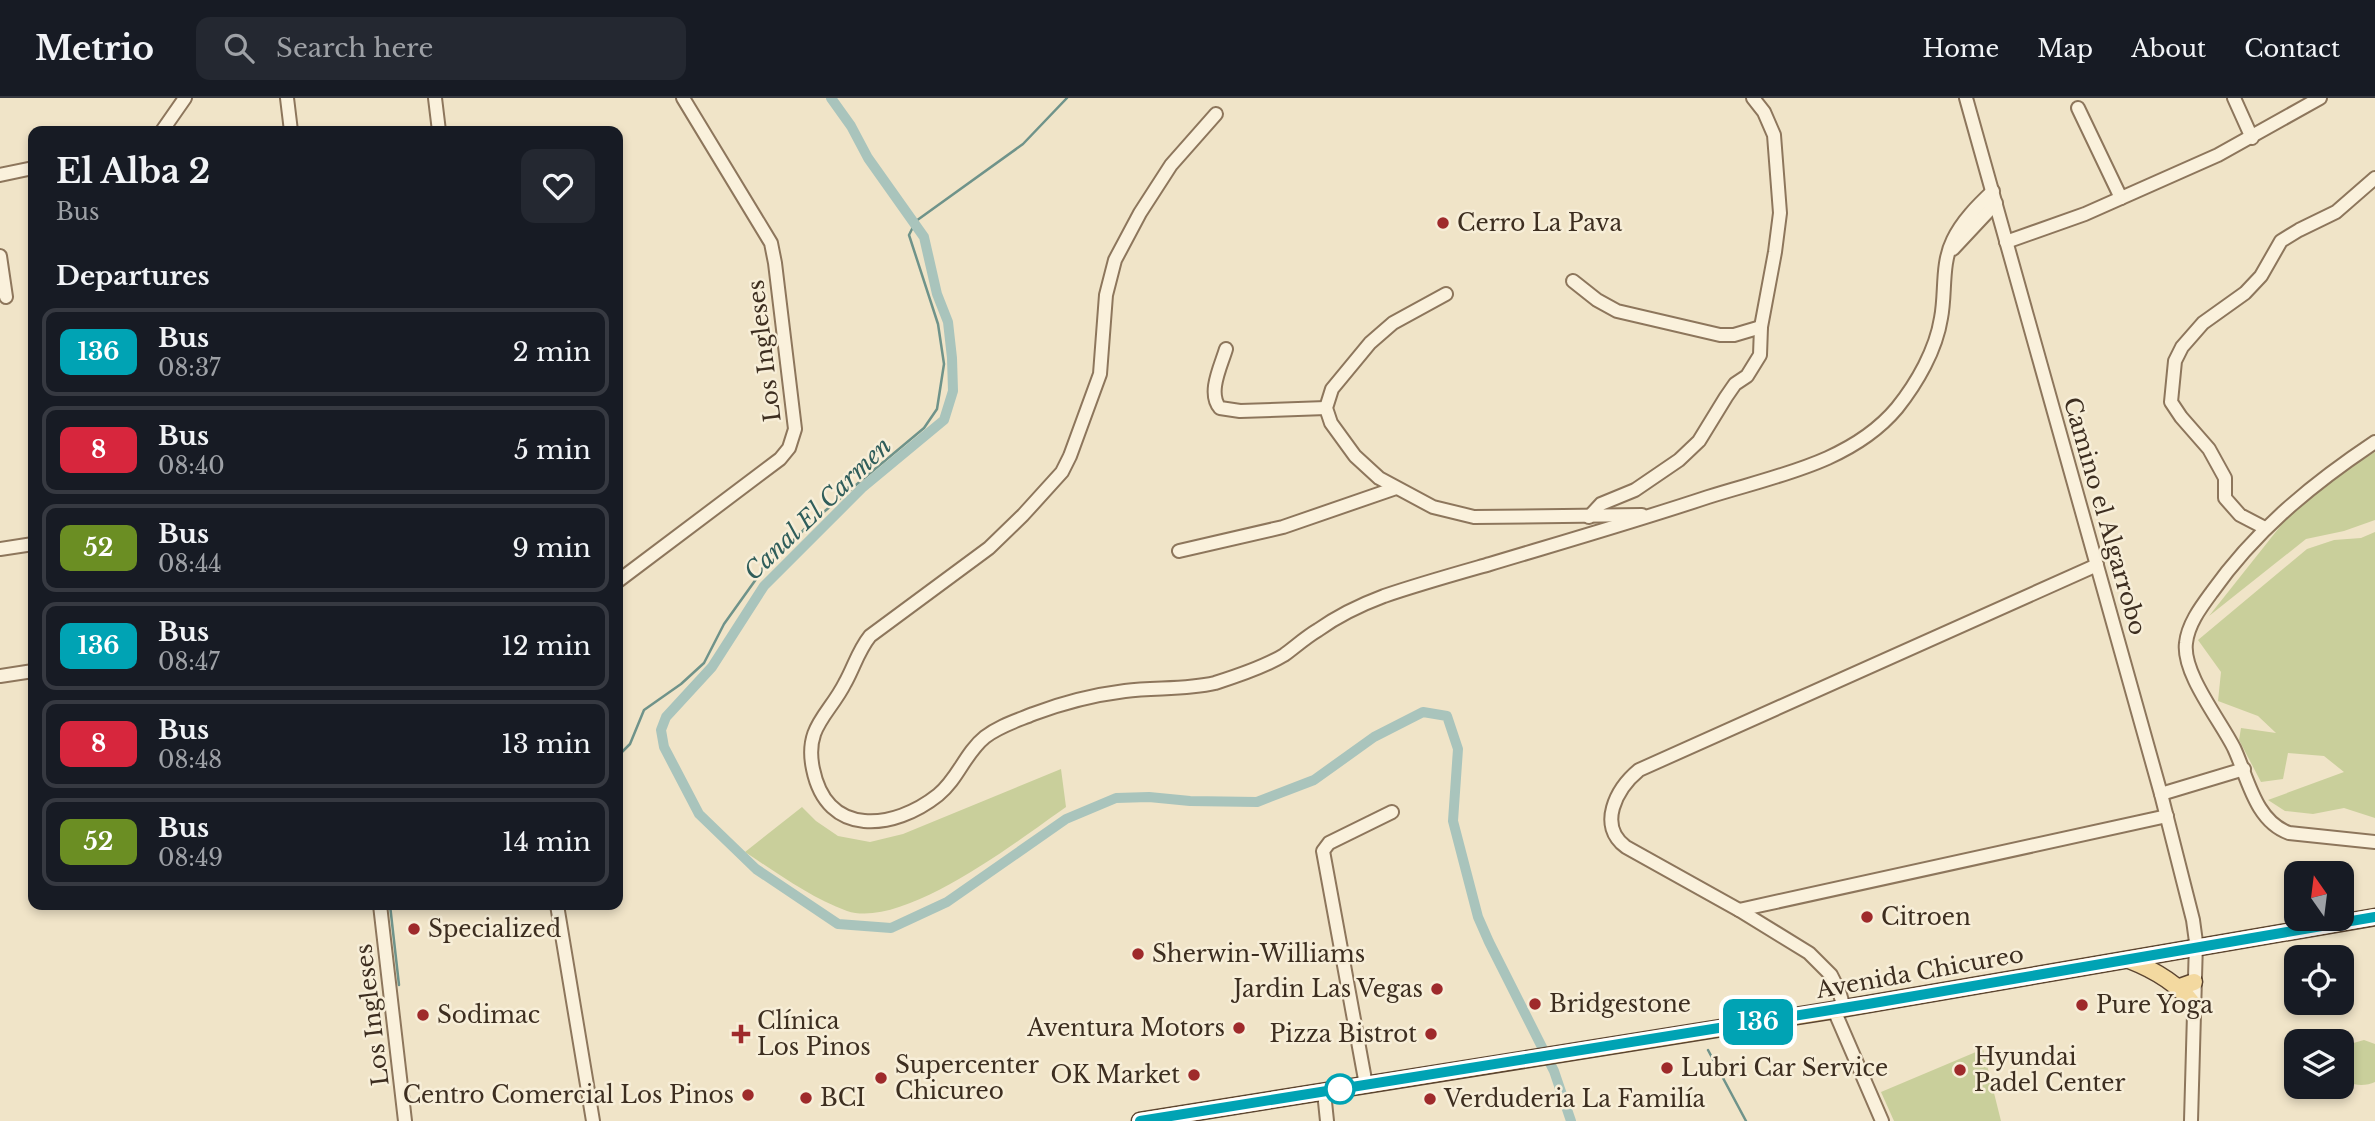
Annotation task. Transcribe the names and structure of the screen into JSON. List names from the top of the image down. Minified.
{"streets":{"main road":["Avenida Chicureo"],"street":["Los Ingleses","Camino el Algarrobo"]},"crossings":[["Camino el Algarrobo","Avenida Chicureo"]],"water":["Canal El Carmen"],"places":{"other":["Cerro La Pava","Citroen","Specialized","Sherwin-Williams","Jardin Las Vegas","Bridgestone","Pure Yoga","Sodimac","Aventura Motors","Pizza Bistrot","Lubri Car Service","Hyundai Padel Center","OK Market","Supercenter Chicureo","Centro Comercial Los Pinos","BCI","Verduderia La Familía"],"health":["Clínica Los Pinos"]},"lines":["bus line 136"],"north":"top","page":{"header":"Metrio","search":"Search here","nav":["Home","Map","About","Contact"],"on_map":"136","heading":[["El Alba 2","Bus"],"Departures"],"list":[{"mark":"136","name":"Bus","note":"08:37","value":"2 min"},{"mark":"8","name":"Bus","note":"08:40","value":"5 min"},{"mark":"52","name":"Bus","note":"08:44","value":"9 min"},{"mark":"136","name":"Bus","note":"08:47","value":"12 min"},{"mark":"8","name":"Bus","note":"08:48","value":"13 min"},{"mark":"52","name":"Bus","note":"08:49","value":"14 min"}]}}
